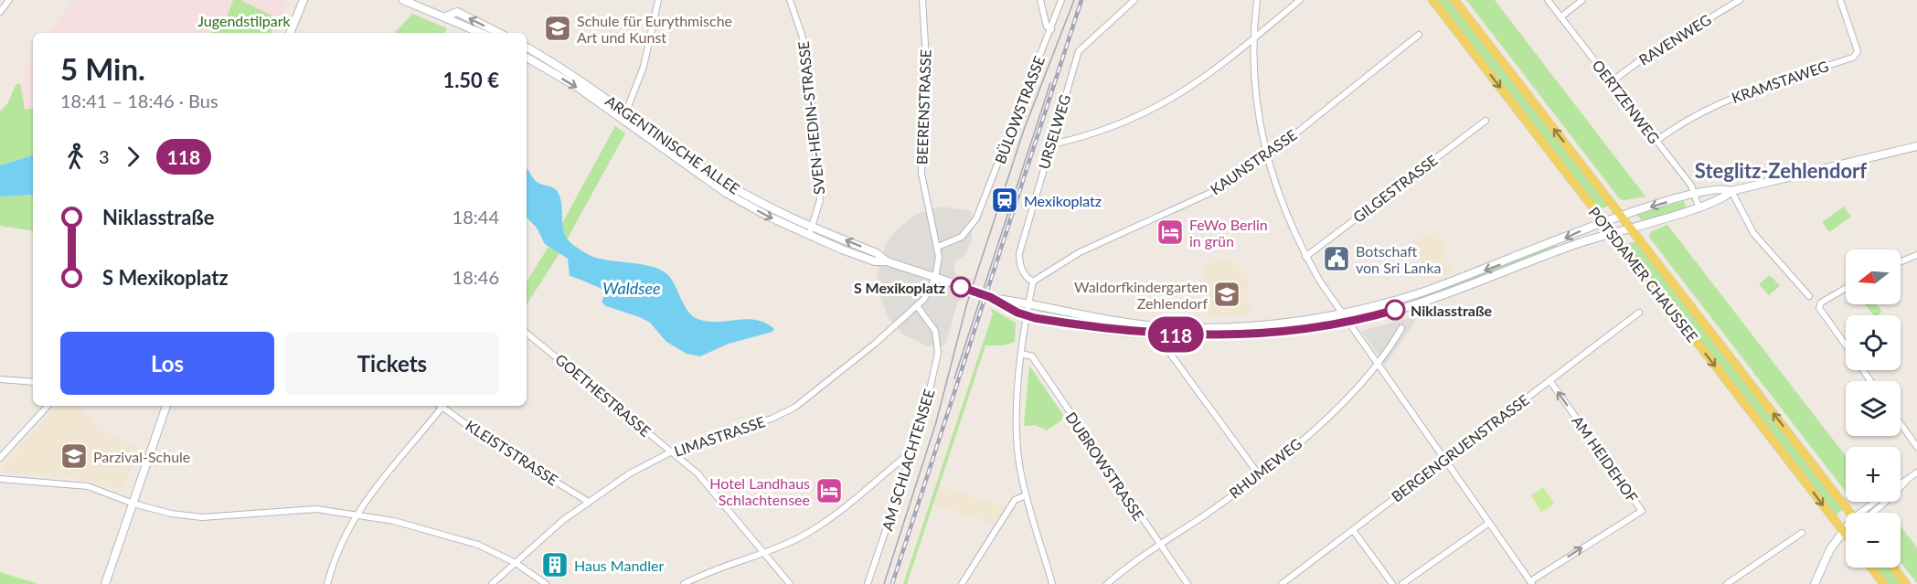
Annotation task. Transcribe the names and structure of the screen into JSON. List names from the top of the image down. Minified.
{"streets":{"main road":["ARGENTINISCHE ALLEE","POTSDAMER CHAUSSEE"],"street":["RAVENWEG","KRAMSTAWEG","OERTZENWEG","BEERENSTRASSE","BÜLOWSTRASSE","SVEN-HEDIN-STRASSE","URSELWEG","KAUNSTRASSE","GILGESTRASSE","GOETHESTRASSE","LIMASTRASSE","BERGENGRUENSTRASSE","KLEISTSTRASSE","AM HEIDEHOF","AM SCHLACHTENSEE","DUBROWSTRASSE","RHUMEWEG"]},"crossings":[["RAVENWEG","OERTZENWEG"],["KRAMSTAWEG","OERTZENWEG"],["BEERENSTRASSE","BÜLOWSTRASSE"],["BEERENSTRASSE","ARGENTINISCHE ALLEE"],["BEERENSTRASSE","LIMASTRASSE"],["SVEN-HEDIN-STRASSE","ARGENTINISCHE ALLEE"],["URSELWEG","KAUNSTRASSE"],["ARGENTINISCHE ALLEE","LIMASTRASSE"],["GOETHESTRASSE","LIMASTRASSE"],["LIMASTRASSE","KLEISTSTRASSE"],["LIMASTRASSE","AM SCHLACHTENSEE"],["BERGENGRUENSTRASSE","AM HEIDEHOF"],["DUBROWSTRASSE","RHUMEWEG"]],"districts":["Steglitz-Zehlendorf"],"water":["Waldsee"],"parks":["Jugendstilpark"],"places":{"school or university":["Schule für Eurythmische Art und Kunst","Waldorfkindergarten Zehlendorf","Parzival-Schule"],"station":["Mexikoplatz"],"hotel":["FeWo Berlin in grün","Hotel Landhaus Schlachtensee"],"public building":["Botschaft von Sri Lanka"],"other":["S Mexikoplatz","Niklasstraße"],"building":["Haus Mandler"]},"lines":["bus line 118"],"north":"left","page":{"on_map":"118","heading":["5 Min.","18:41 – 18:46 · Bus","1.50 €"],"legs":["3","118"],"list":[{"name":"Niklasstraße","value":"18:44"},{"name":"S Mexikoplatz","value":"18:46"}],"map_buttons":["+","−"],"buttons":["Los","Tickets"]}}
